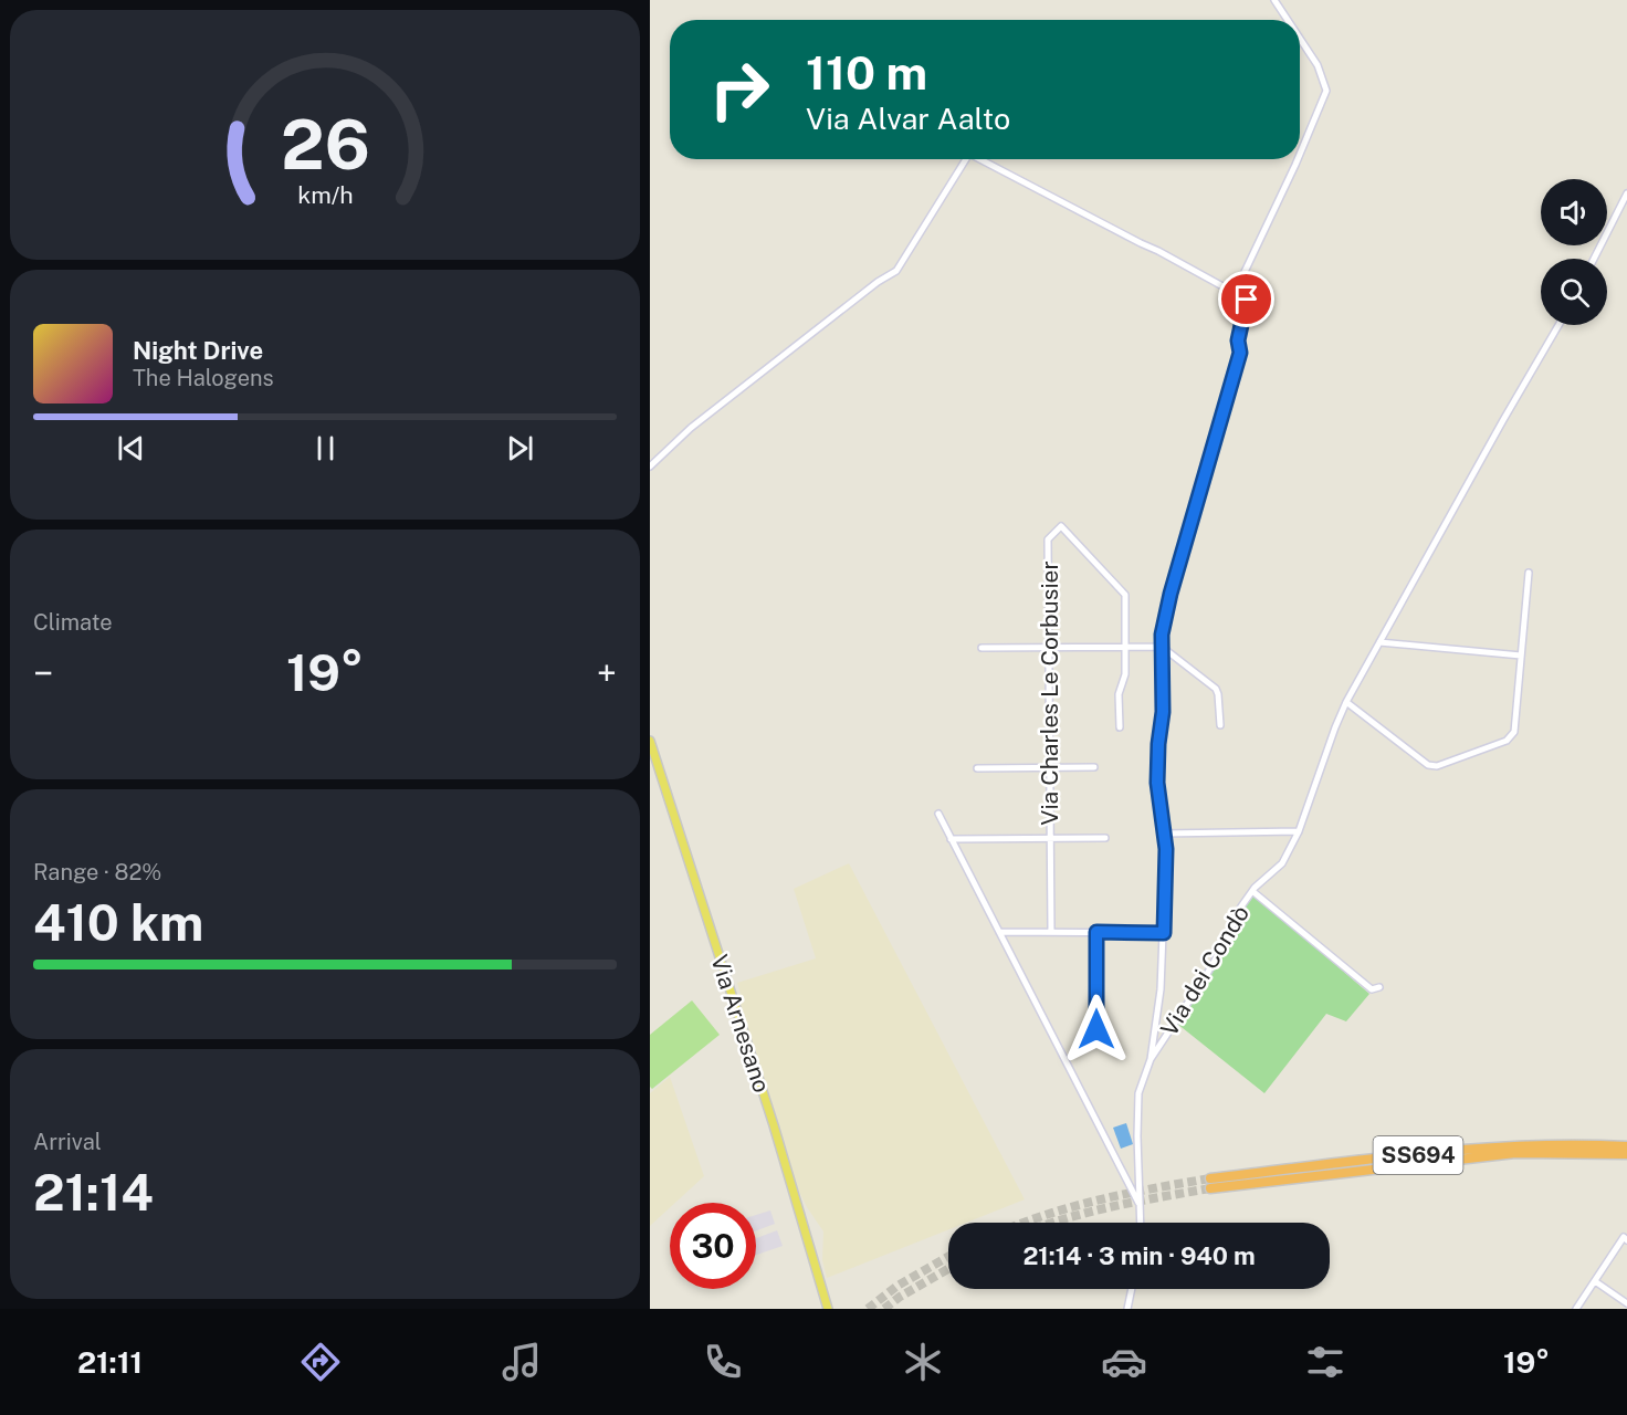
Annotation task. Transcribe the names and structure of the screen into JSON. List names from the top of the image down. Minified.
{"streets":{"highway":["SS694"],"main road":["Via Arnesano"],"street":["Via Charles Le Corbusier","Via dei Condò"]},"page":{"turn":["110 m","Via Alvar Aalto"],"song":["Night Drive","The Halogens"],"tile":["Climate",["Range · 82%","410 km"],["Arrival","21:14"]],"heat":["−","19°","+"],"limit":"30","trip":"21:14 · 3 min · 940 m","tabs":["21:11","19°"],"gauge":["26","km/h"]}}
